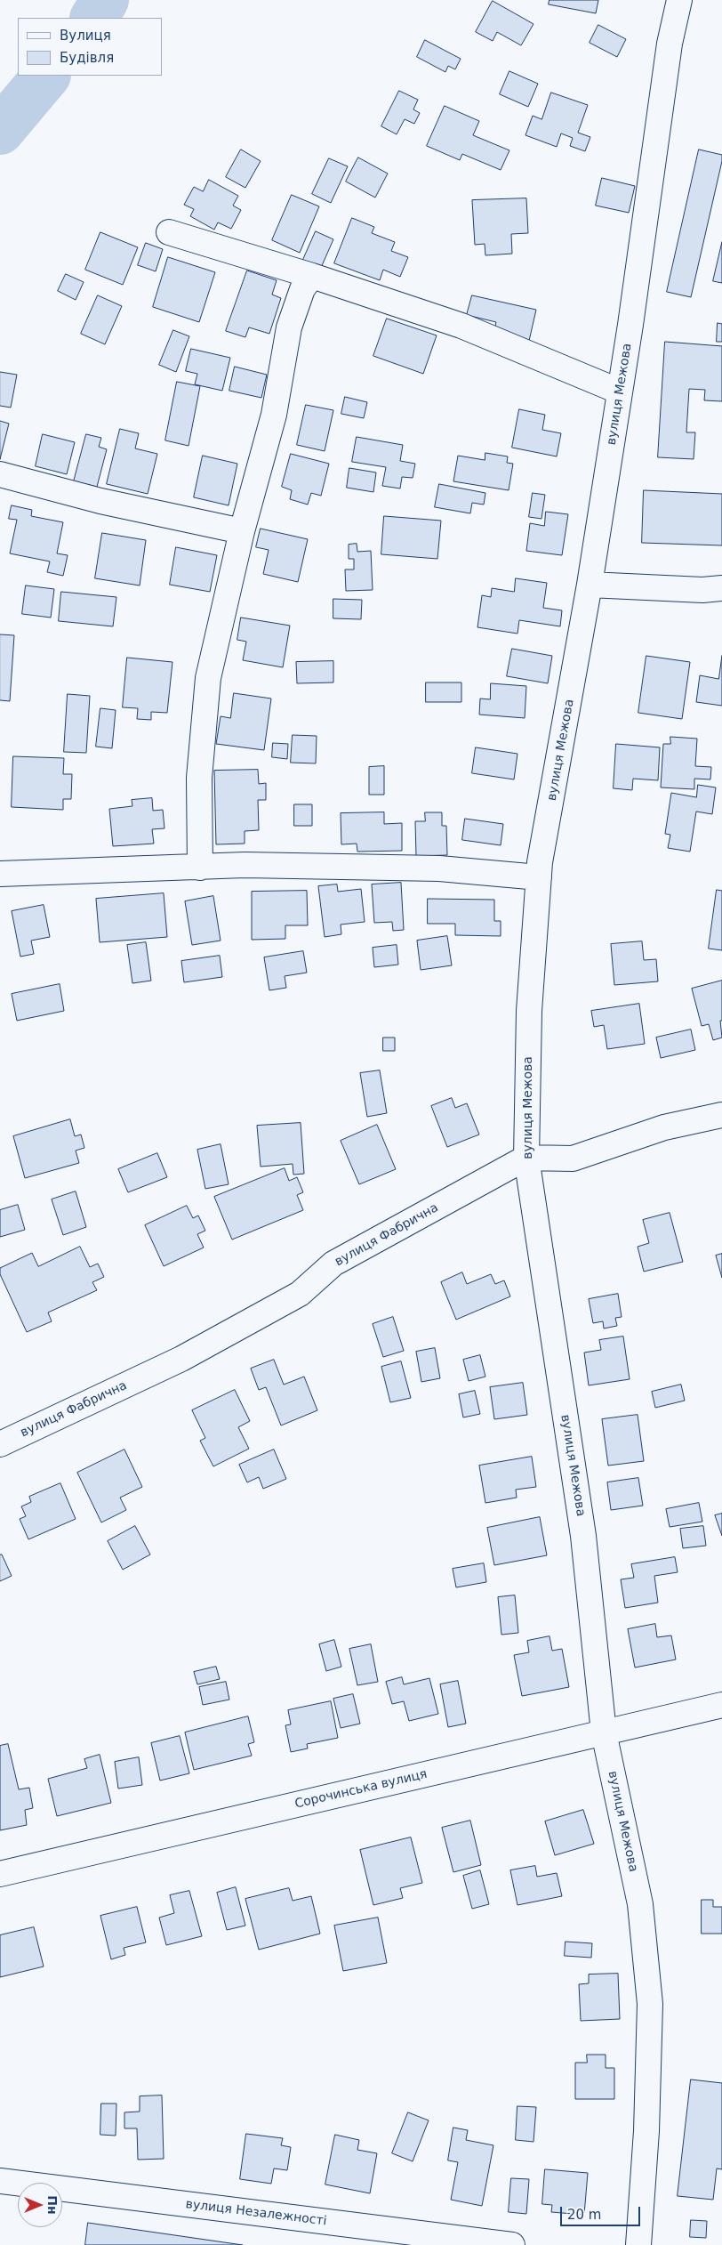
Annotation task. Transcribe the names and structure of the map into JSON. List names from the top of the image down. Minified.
{"streets":{"street":["вулиця Межова","вулиця Фабрична","Сорочинська вулиця","вулиця Незалежності"]},"crossings":[["вулиця Межова","вулиця Фабрична"],["вулиця Межова","Сорочинська вулиця"]],"legend":["Вулиця","Будівля"],"scale_bar":"20 m","north":"right"}
